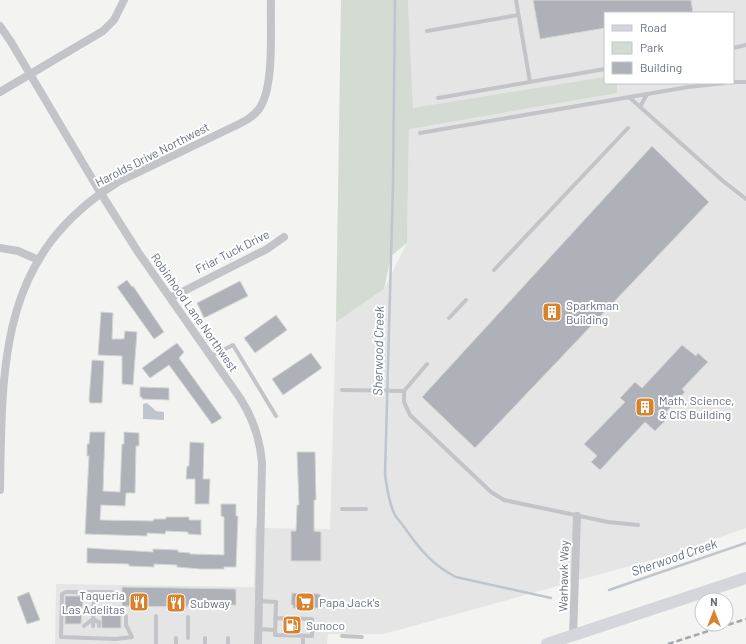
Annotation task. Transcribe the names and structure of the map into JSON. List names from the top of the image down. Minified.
{"streets":{"street":["Harolds Drive Northwest","Friar Tuck Drive","Robinhood Lane Northwest","Warhawk Way"]},"crossings":[["Harolds Drive Northwest","Robinhood Lane Northwest"],["Friar Tuck Drive","Robinhood Lane Northwest"]],"water":["Sherwood Creek"],"places":{"building":["Sparkman Building","Math, Science, & CIS Building"],"restaurant":["Taqueria Las Adelitas","Subway"],"supermarket":["Papa Jack's"],"fuel station":["Sunoco"]},"legend":["Road","Park","Building"],"north":"top"}
